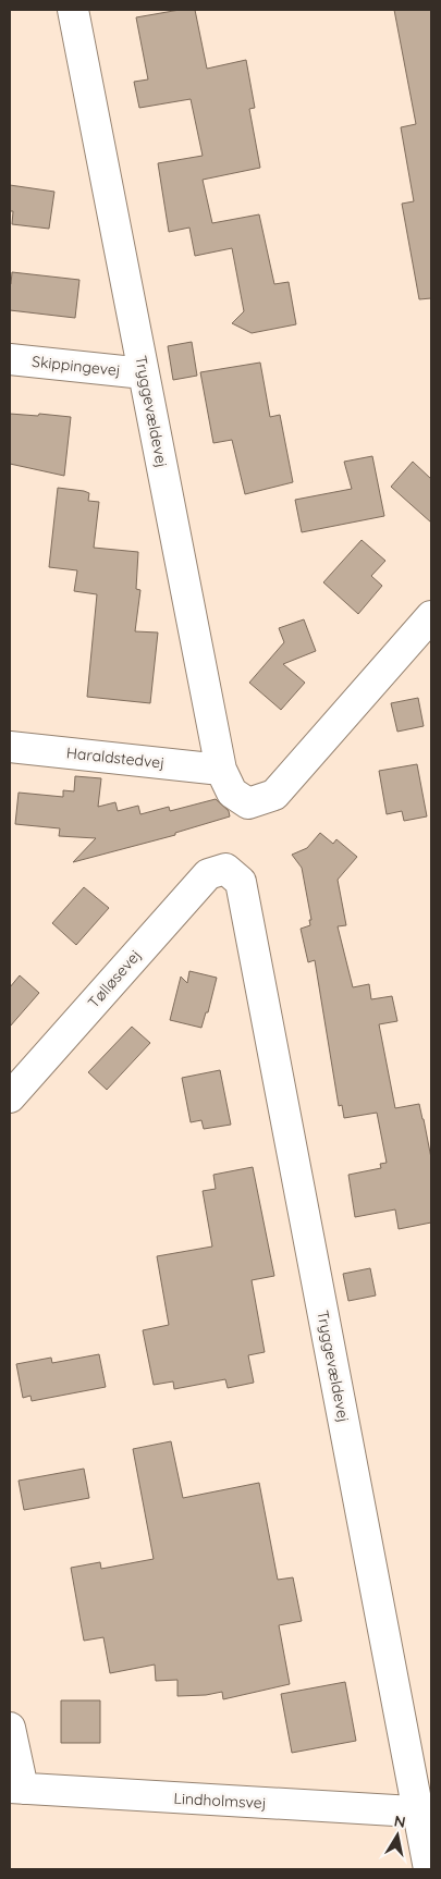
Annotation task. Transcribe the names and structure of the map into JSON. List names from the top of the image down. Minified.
{"streets":{"street":["Skippingevej","Tryggevældevej","Haraldstedvej","Tølløsevej","Lindholmsvej"]},"crossings":[["Skippingevej","Tryggevældevej"],["Tryggevældevej","Haraldstedvej"],["Tryggevældevej","Tølløsevej"],["Tryggevældevej","Lindholmsvej"]],"north":"top"}
